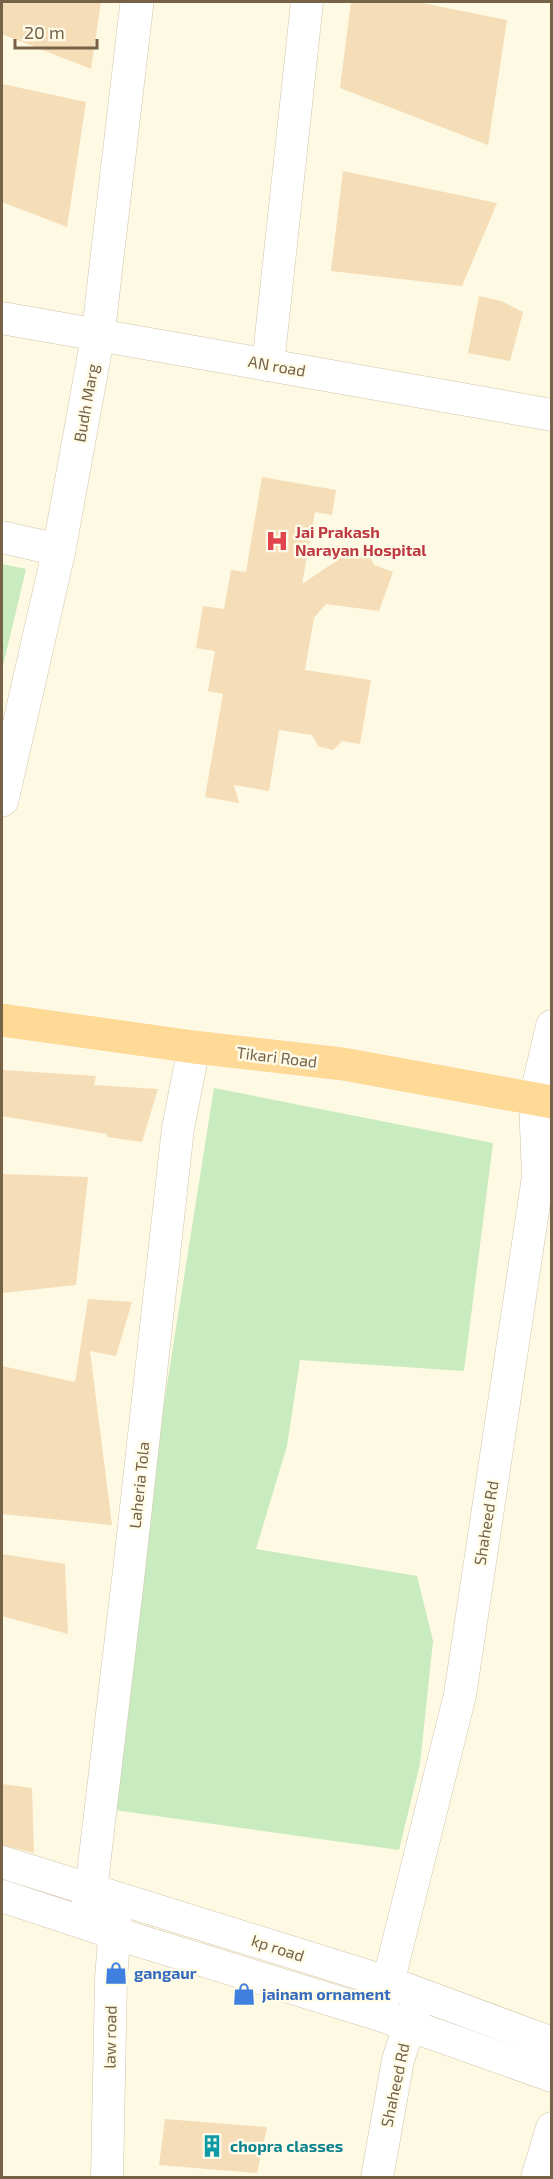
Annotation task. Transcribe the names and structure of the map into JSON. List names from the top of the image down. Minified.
{"streets":{"highway":["Tikari Road"],"street":["AN road","Budh Marg","Laheria Tola","Shaheed Rd","kp road","law road"]},"crossings":[["AN road","Budh Marg"],["Tikari Road","Laheria Tola"],["Tikari Road","Shaheed Rd"],["Laheria Tola","kp road"],["Laheria Tola","law road"],["Shaheed Rd","kp road"],["kp road","law road"]],"places":{"hospital":["Jai Prakash Narayan Hospital"],"shop":["gangaur","jainam ornament"],"building":["chopra classes"]},"scale_bar":"20 m"}
